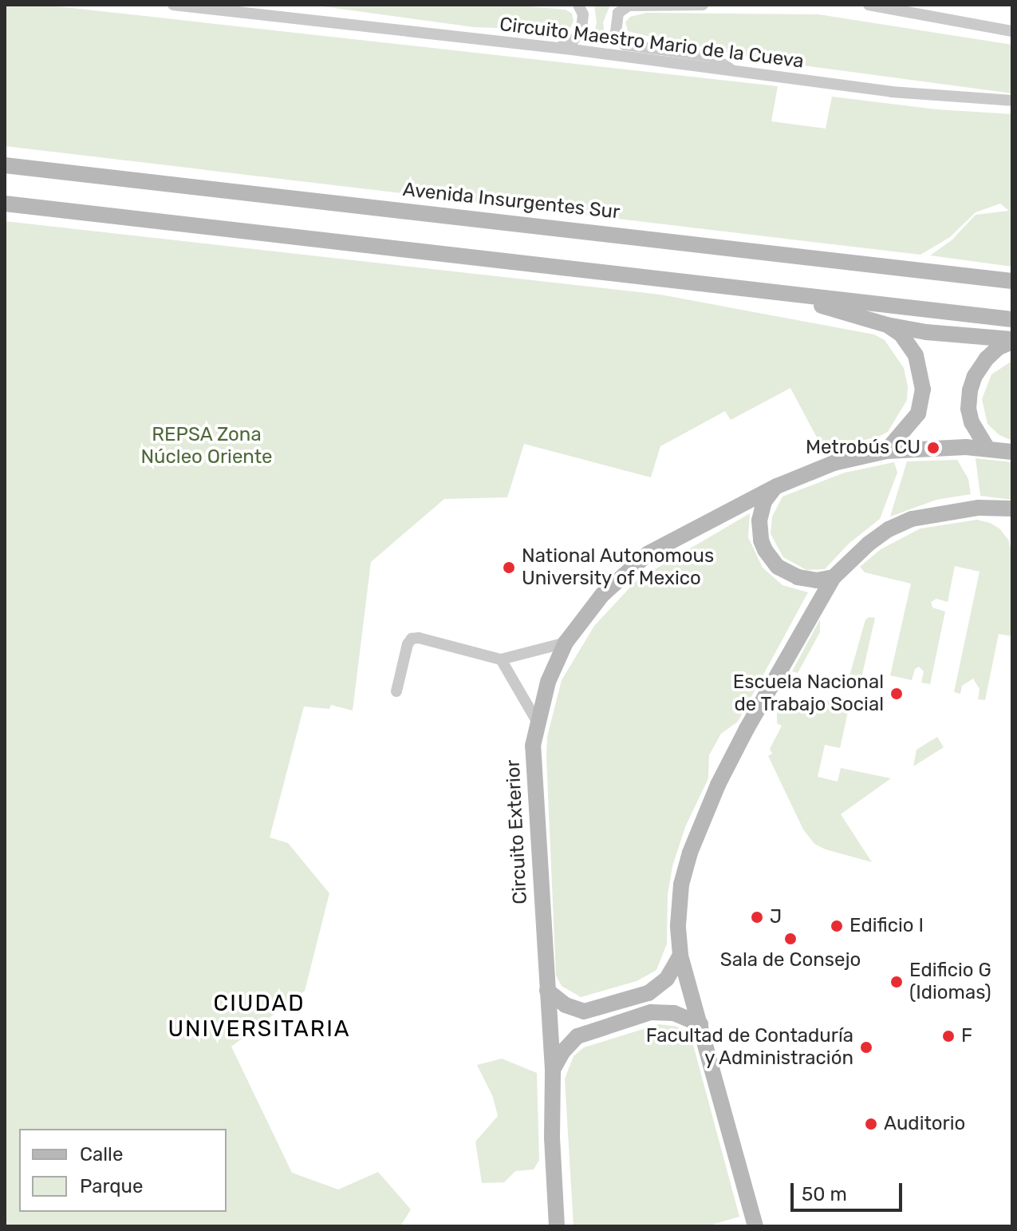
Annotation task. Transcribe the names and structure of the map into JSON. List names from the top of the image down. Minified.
{"streets":{"main road":["Avenida Insurgentes Sur","Circuito Exterior"],"street":["Circuito Maestro Mario de la Cueva"]},"districts":["CIUDAD UNIVERSITARIA"],"parks":["REPSA Zona Núcleo Oriente"],"places":["Metrobús CU","National Autonomous University of Mexico","Escuela Nacional de Trabajo Social","J","Edificio I","Sala de Consejo","Edificio G (Idiomas)","F","Facultad de Contaduría y Administración","Auditorio"],"legend":["Calle","Parque"],"scale_bar":"50 m"}
